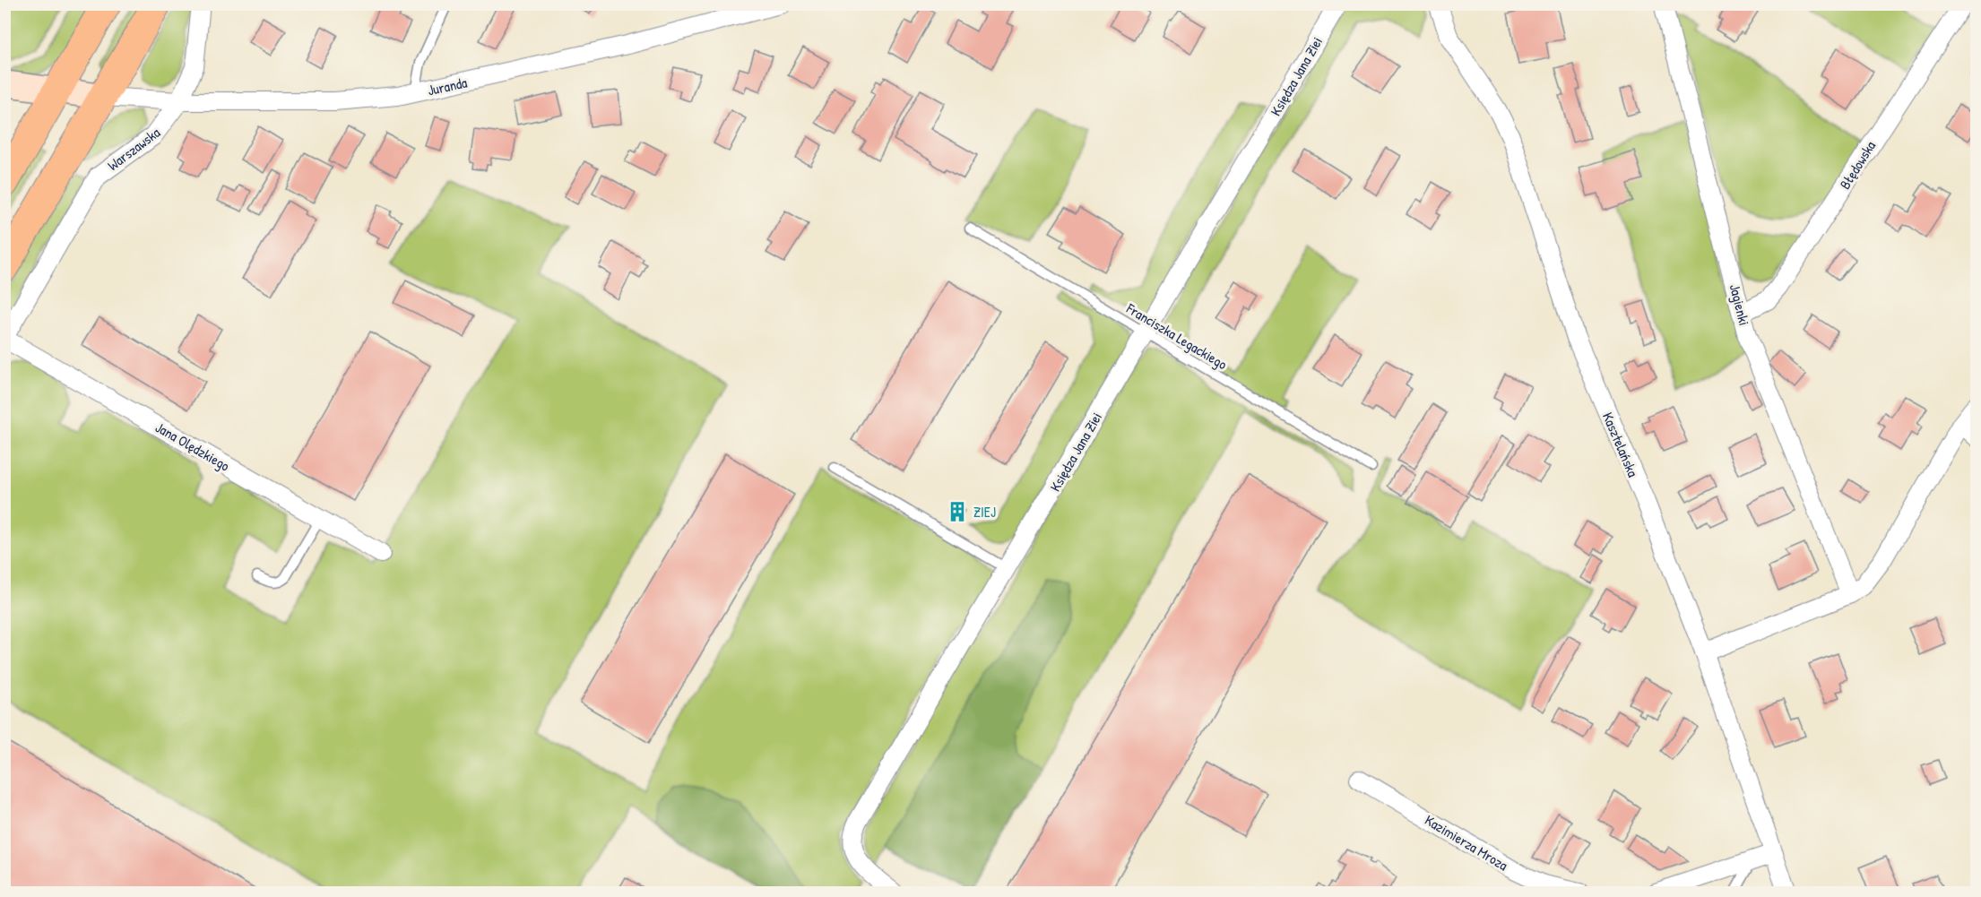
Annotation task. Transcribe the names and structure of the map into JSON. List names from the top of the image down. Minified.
{"streets":{"street":["Księdza Jana Ziei","Juranda","Warszawska","Błędowska","Jagienki","Kasztelańska","Jana Olędzkiego","Kazimierza Mroza"],"lane":["Franciszka Legackiego"]},"crossings":[["Księdza Jana Ziei","Franciszka Legackiego"],["Juranda","Warszawska"],["Warszawska","Jana Olędzkiego"],["Błędowska","Jagienki"]],"places":{"building":["ZIEJ"]}}
